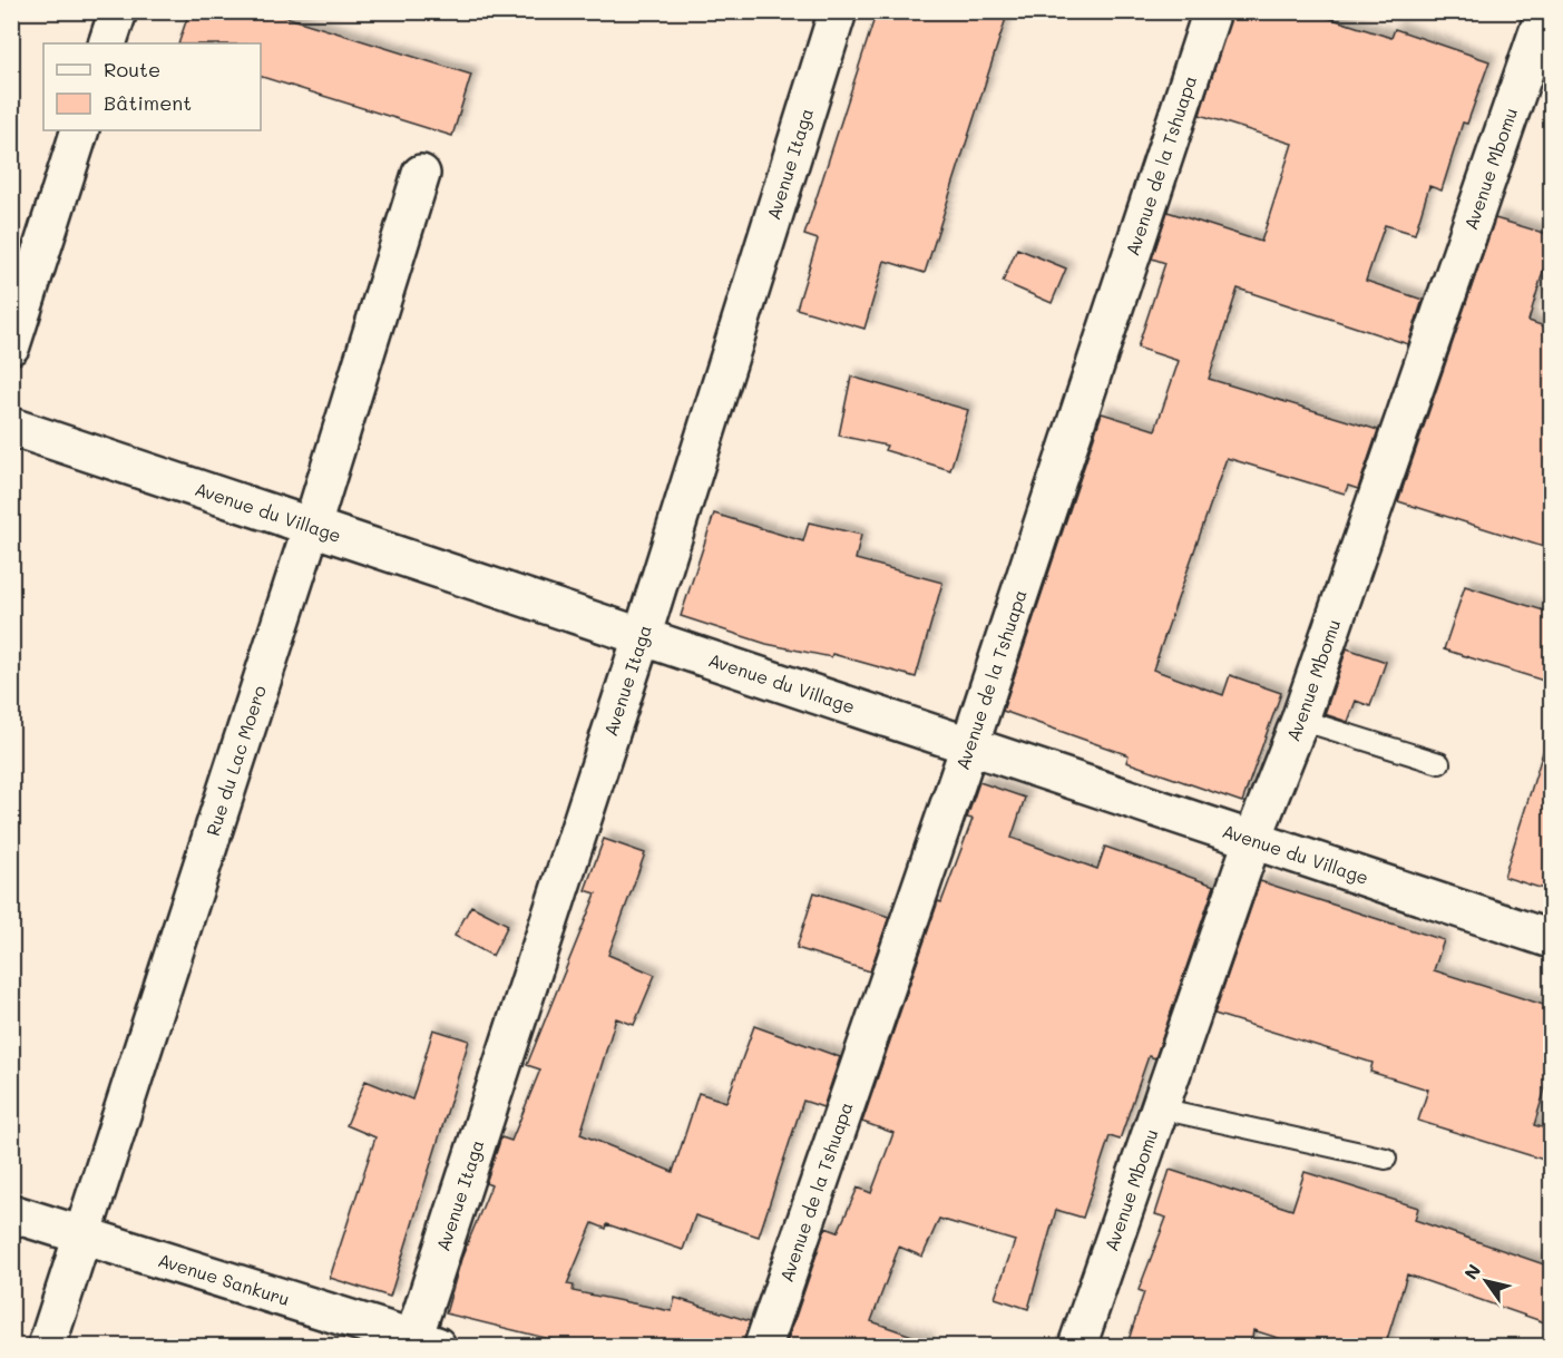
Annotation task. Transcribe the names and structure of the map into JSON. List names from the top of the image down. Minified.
{"streets":{"street":["Avenue Itaga","Avenue de la Tshuapa","Avenue Mbomu","Avenue du Village","Rue du Lac Moero","Avenue Sankuru"]},"crossings":[["Avenue Itaga","Avenue du Village"],["Avenue Itaga","Avenue Sankuru"],["Avenue de la Tshuapa","Avenue du Village"],["Avenue Mbomu","Avenue du Village"],["Avenue du Village","Rue du Lac Moero"],["Rue du Lac Moero","Avenue Sankuru"]],"legend":["Route","Bâtiment"],"north":"top left"}
